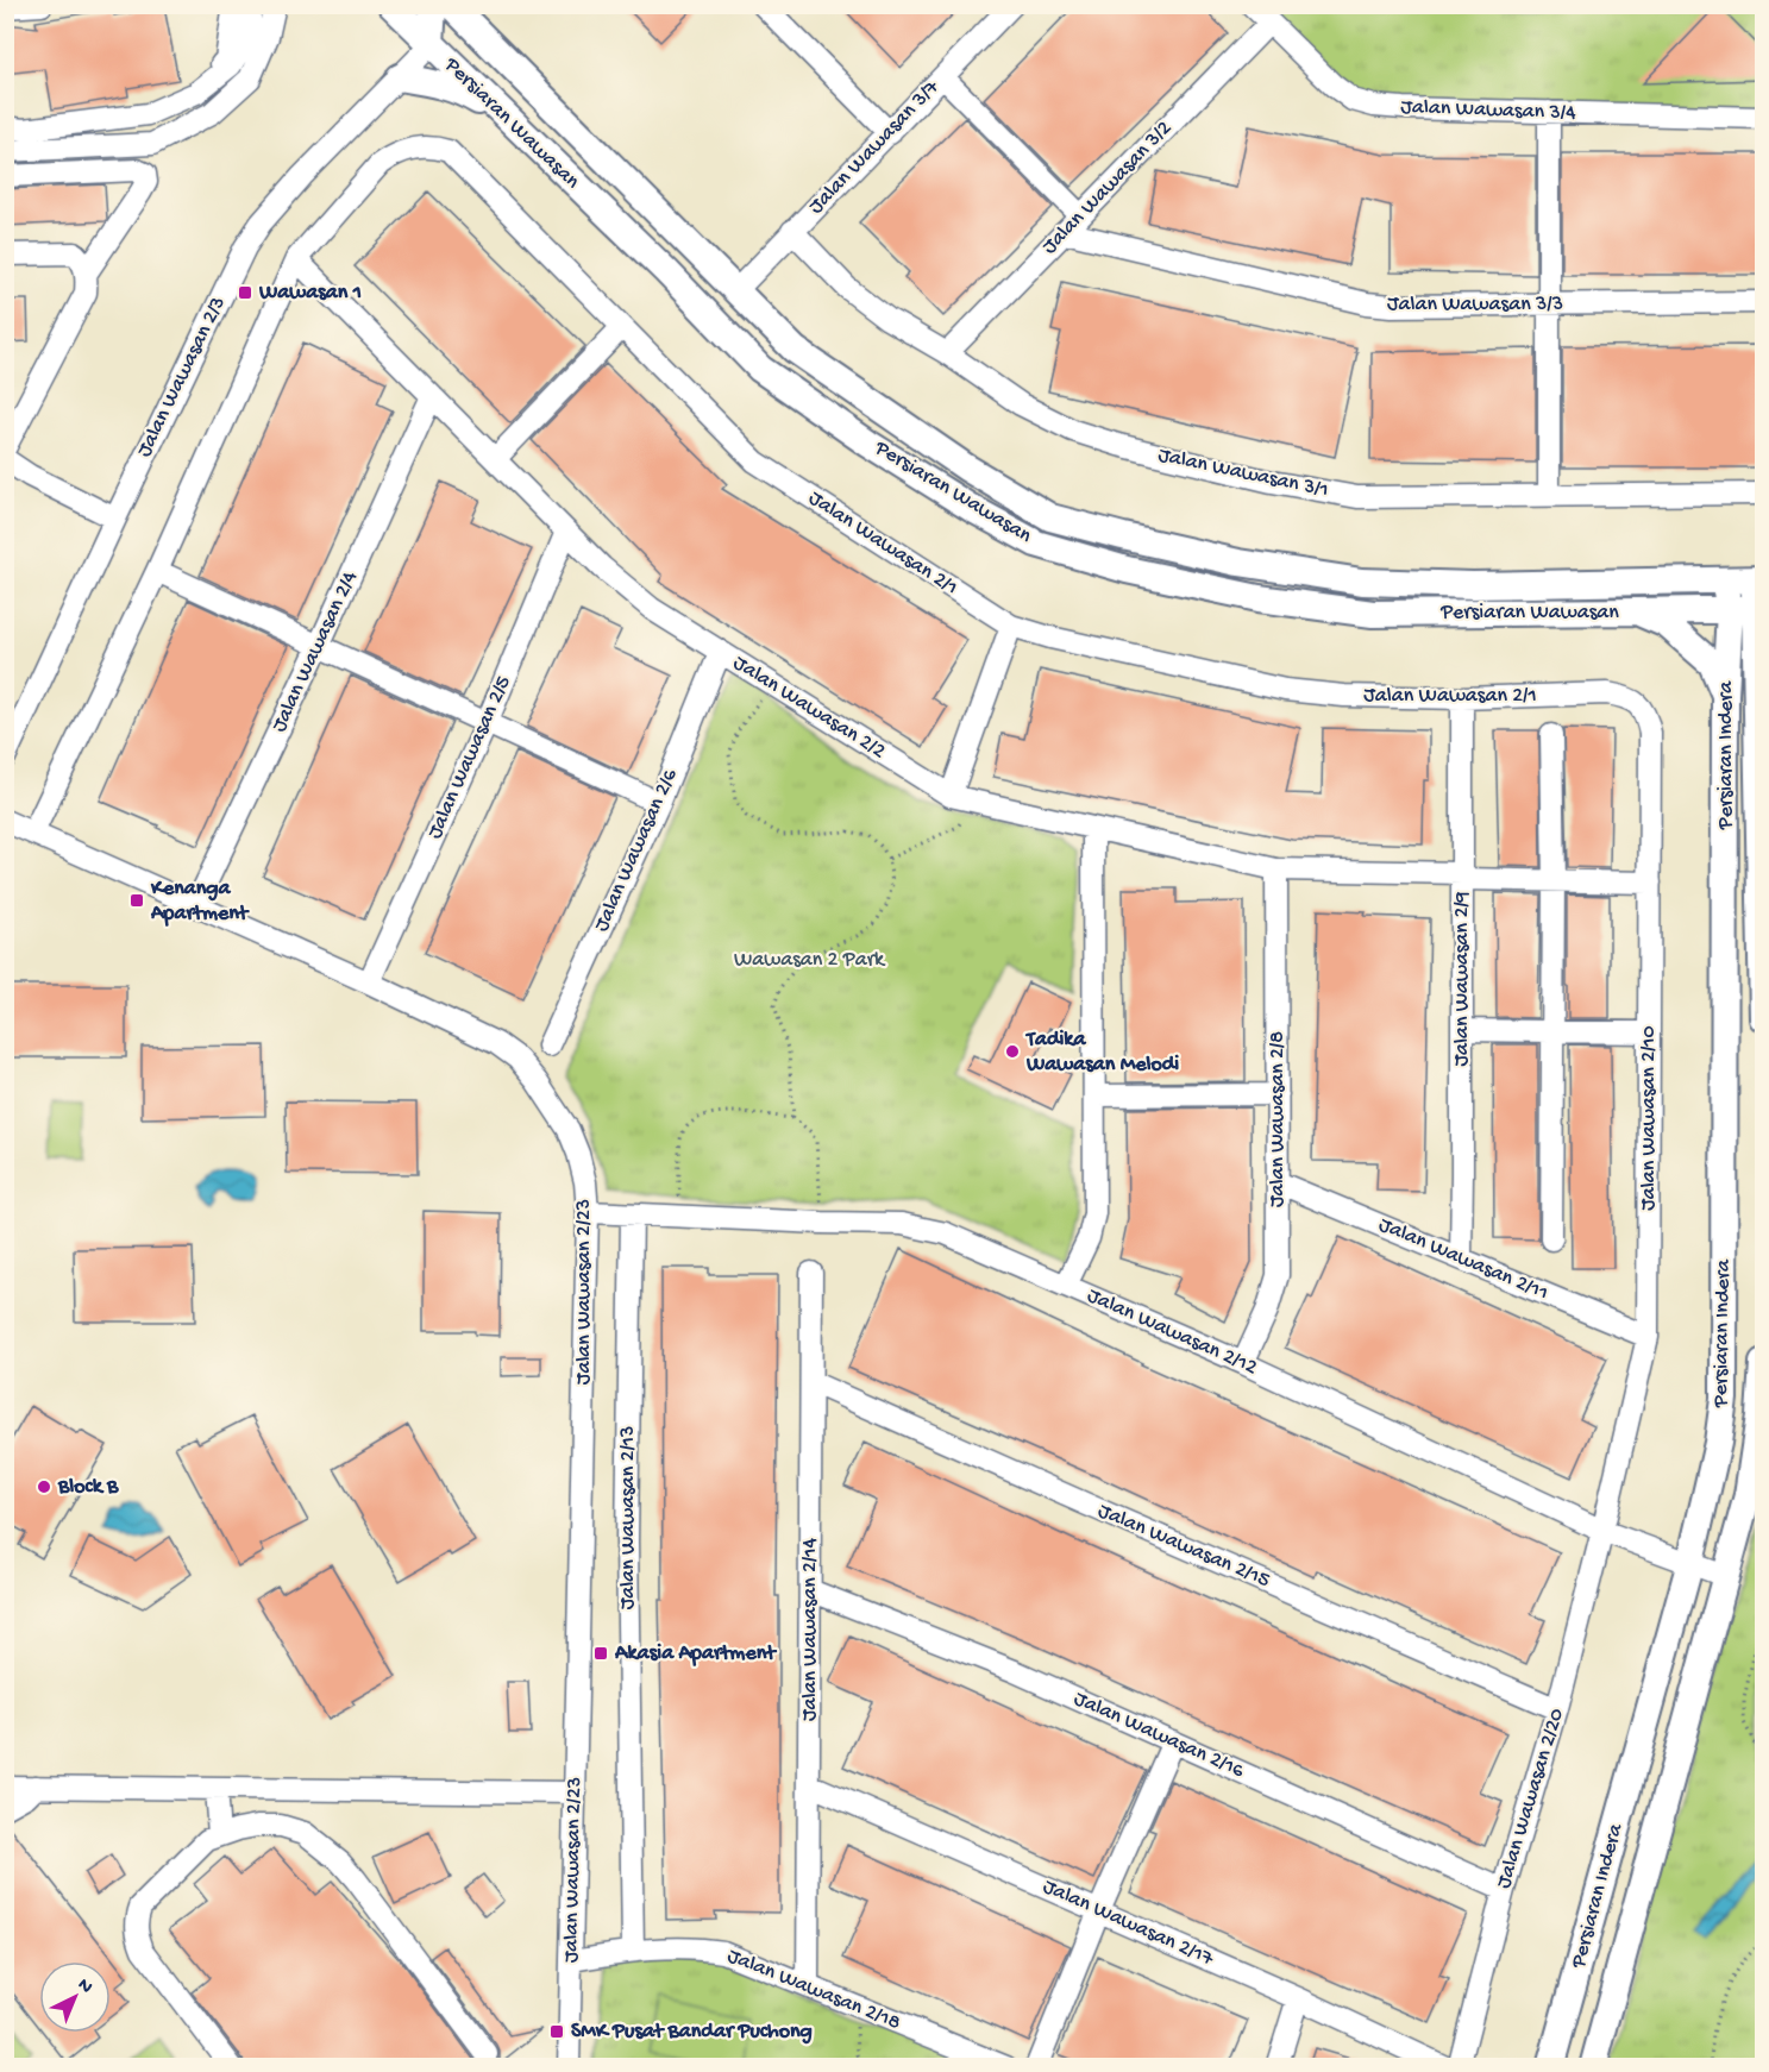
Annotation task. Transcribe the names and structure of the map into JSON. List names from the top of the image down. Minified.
{"streets":{"main road":["Persiaran Wawasan","Persiaran Indera"],"street":["Jalan Wawasan 3/4","Jalan Wawasan 3/7","Jalan Wawasan 3/2","Jalan Wawasan 3/3","Jalan Wawasan 2/3","Jalan Wawasan 3/1","Jalan Wawasan 2/1","Jalan Wawasan 2/4","Jalan Wawasan 2/2","Jalan Wawasan 2/5","Jalan Wawasan 2/6","Jalan Wawasan 2/9","Jalan Wawasan 2/10","Jalan Wawasan 2/8","Jalan Wawasan 2/11","Jalan Wawasan 2/23","Jalan Wawasan 2/12","Jalan Wawasan 2/13","Jalan Wawasan 2/15","Jalan Wawasan 2/14","Jalan Wawasan 2/16","Jalan Wawasan 2/20","Jalan Wawasan 2/17","Jalan Wawasan 2/18"]},"crossings":[["Jalan Wawasan 3/4","Jalan Wawasan 3/2"],["Persiaran Wawasan","Jalan Wawasan 3/7"],["Persiaran Wawasan","Jalan Wawasan 2/3"],["Persiaran Wawasan","Persiaran Indera"],["Jalan Wawasan 3/7","Jalan Wawasan 3/1"],["Jalan Wawasan 3/2","Jalan Wawasan 3/3"],["Jalan Wawasan 3/2","Jalan Wawasan 3/1"],["Jalan Wawasan 2/1","Jalan Wawasan 2/2"],["Jalan Wawasan 2/1","Jalan Wawasan 2/9"],["Jalan Wawasan 2/1","Jalan Wawasan 2/10"],["Jalan Wawasan 2/4","Jalan Wawasan 2/2"],["Jalan Wawasan 2/4","Jalan Wawasan 2/23"],["Jalan Wawasan 2/2","Jalan Wawasan 2/5"],["Jalan Wawasan 2/2","Jalan Wawasan 2/6"],["Jalan Wawasan 2/2","Jalan Wawasan 2/9"],["Jalan Wawasan 2/2","Jalan Wawasan 2/10"],["Jalan Wawasan 2/2","Jalan Wawasan 2/8"],["Persiaran Indera","Jalan Wawasan 2/12"],["Jalan Wawasan 2/5","Jalan Wawasan 2/23"],["Jalan Wawasan 2/9","Jalan Wawasan 2/11"],["Jalan Wawasan 2/10","Jalan Wawasan 2/11"],["Jalan Wawasan 2/10","Jalan Wawasan 2/12"],["Jalan Wawasan 2/10","Jalan Wawasan 2/20"],["Jalan Wawasan 2/8","Jalan Wawasan 2/11"],["Jalan Wawasan 2/8","Jalan Wawasan 2/12"],["Jalan Wawasan 2/23","Jalan Wawasan 2/12"],["Jalan Wawasan 2/23","Jalan Wawasan 2/18"],["Jalan Wawasan 2/12","Jalan Wawasan 2/13"],["Jalan Wawasan 2/12","Jalan Wawasan 2/20"],["Jalan Wawasan 2/13","Jalan Wawasan 2/18"],["Jalan Wawasan 2/15","Jalan Wawasan 2/14"],["Jalan Wawasan 2/15","Jalan Wawasan 2/20"],["Jalan Wawasan 2/14","Jalan Wawasan 2/16"],["Jalan Wawasan 2/14","Jalan Wawasan 2/17"],["Jalan Wawasan 2/14","Jalan Wawasan 2/18"],["Jalan Wawasan 2/16","Jalan Wawasan 2/20"]],"parks":["Wawasan 2 Park"],"places":{"transit":["Wawasan 1","Kenanga Apartment","Akasia Apartment","SMK Pusat Bandar Puchong"],"other":["Tadika Wawasan Melodi","Block B"]},"north":"top right"}
